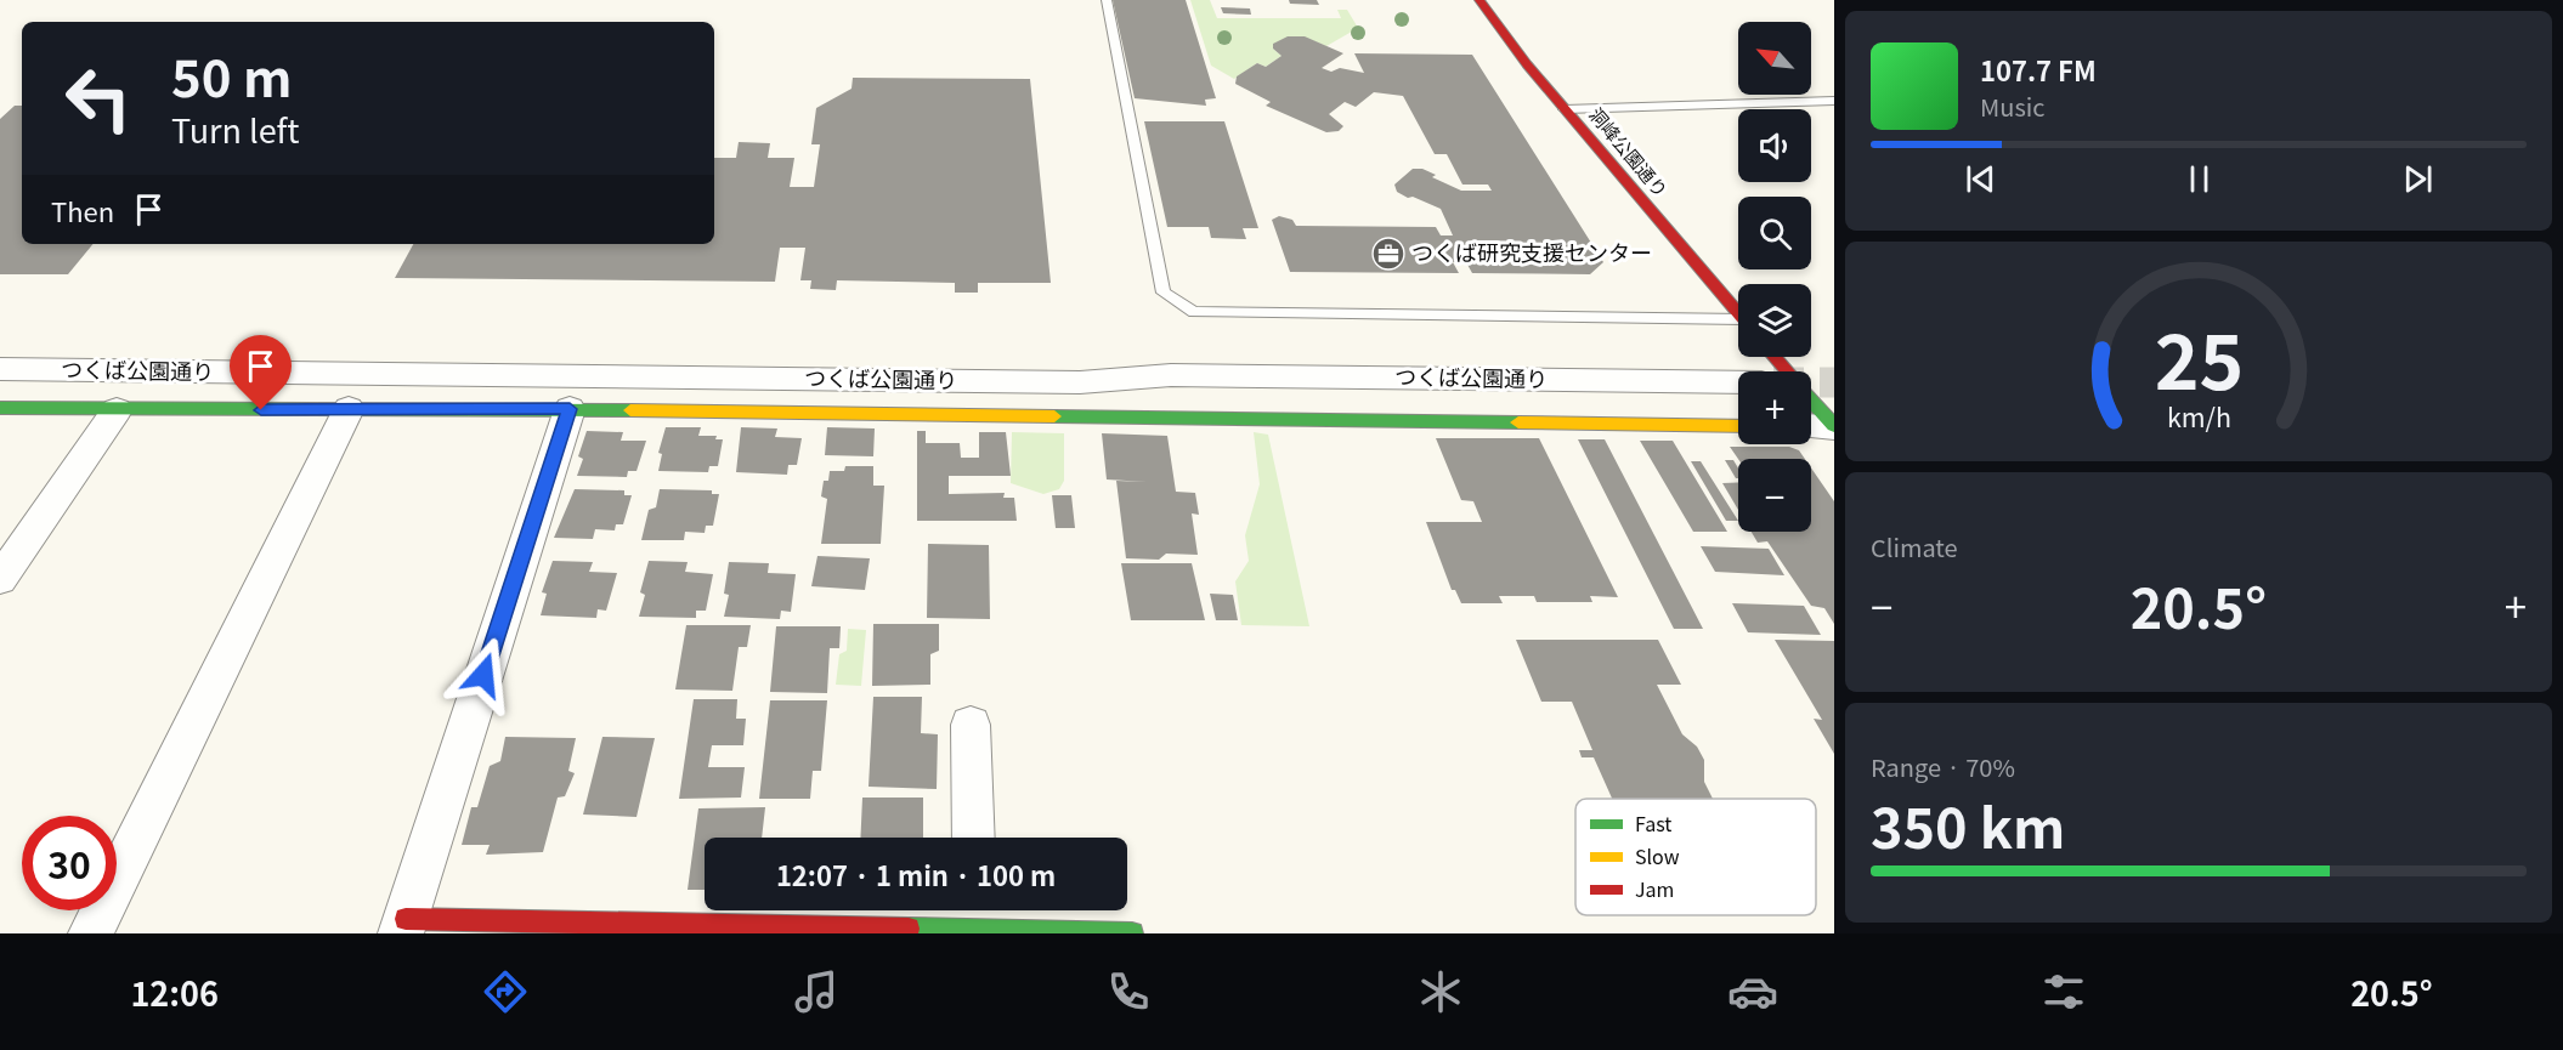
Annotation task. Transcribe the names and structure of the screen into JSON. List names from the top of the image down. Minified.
{"streets":{"street":["洞峰公園通り","つくば公園通り"]},"places":{"office":["つくば研究支援センター"]},"legend":["Fast","Slow","Jam"],"north":"top left","page":{"map_buttons":["+","−"],"turn":["50 m","Turn left"],"song":["107.7 FM","Music"],"then":"Then","tile":["Climate",["Range · 70%","350 km"]],"heat":["−","20.5°","+"],"limit":"30","trip":"12:07 · 1 min · 100 m","tabs":["12:06","20.5°"],"gauge":["25","km/h"]}}
